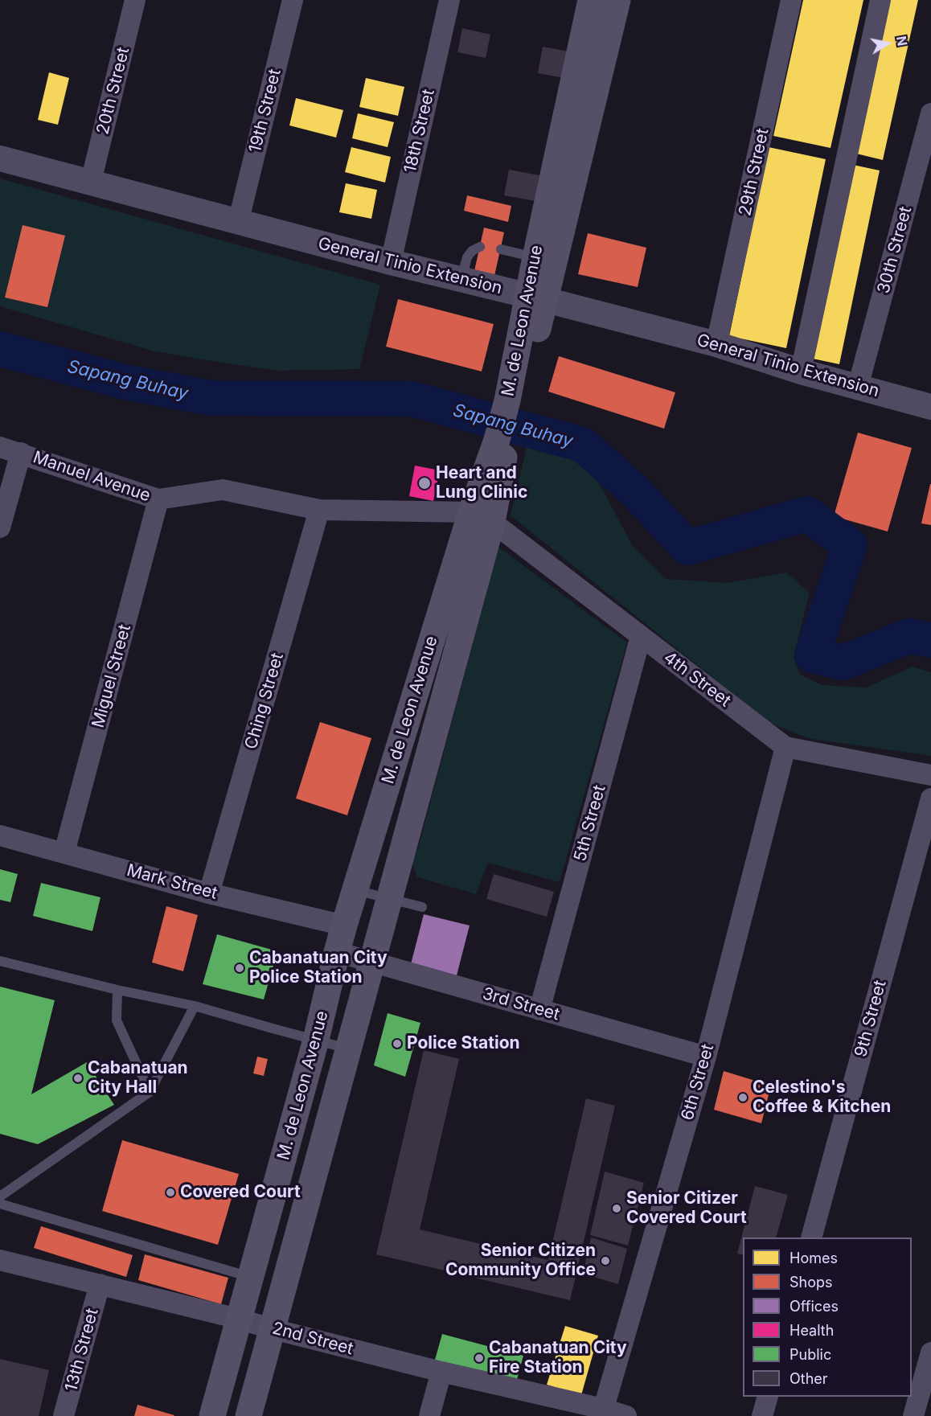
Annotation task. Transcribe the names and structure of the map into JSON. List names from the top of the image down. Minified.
{"streets":{"main road":["M. de Leon Avenue"],"street":["20th Street","19th Street","18th Street","29th Street","30th Street","General Tinio Extension","Manuel Avenue","Miguel Street","4th Street","Ching Street","5th Street","Mark Street","3rd Street","9th Street","6th Street","2nd Street","13th Street"]},"crossings":[["20th Street","General Tinio Extension"],["19th Street","General Tinio Extension"],["18th Street","General Tinio Extension"],["29th Street","General Tinio Extension"],["30th Street","General Tinio Extension"],["General Tinio Extension","M. de Leon Avenue"],["M. de Leon Avenue","Manuel Avenue"],["M. de Leon Avenue","4th Street"],["M. de Leon Avenue","Mark Street"],["M. de Leon Avenue","3rd Street"],["M. de Leon Avenue","2nd Street"],["Manuel Avenue","Miguel Street"],["Manuel Avenue","4th Street"],["Manuel Avenue","Ching Street"],["Miguel Street","Mark Street"],["4th Street","5th Street"],["4th Street","6th Street"],["Ching Street","Mark Street"],["5th Street","3rd Street"],["3rd Street","6th Street"],["6th Street","2nd Street"],["2nd Street","13th Street"]],"water":["Sapang Buhay"],"places":["Heart and Lung Clinic","Cabanatuan City Police Station","Police Station","Cabanatuan City Hall","Celestino's Coffee & Kitchen","Covered Court","Senior Citizer Covered Court","Senior Citizen Community Office","Cabanatuan City Fire Station"],"legend":["Homes","Shops","Offices","Health","Public","Other"],"north":"right"}
